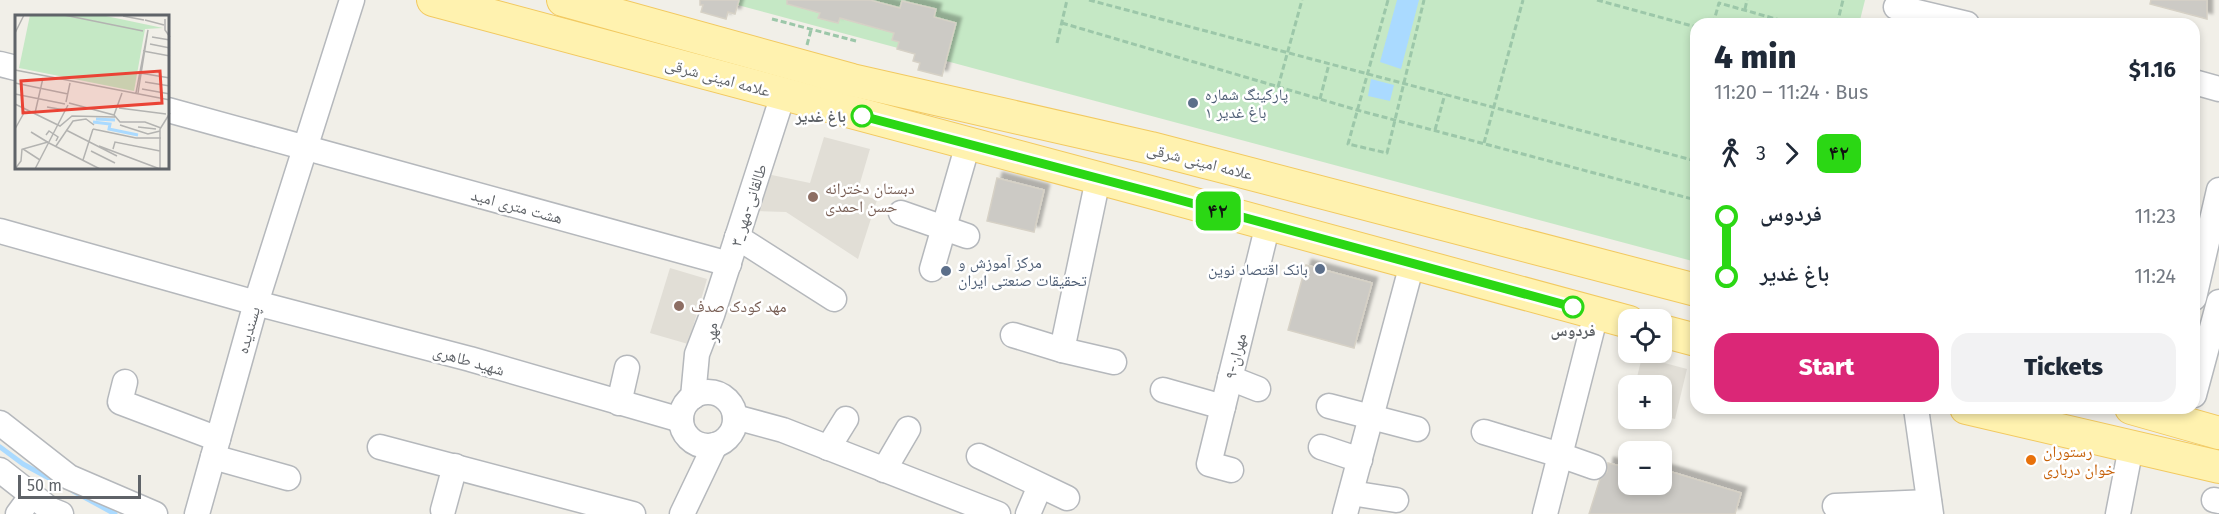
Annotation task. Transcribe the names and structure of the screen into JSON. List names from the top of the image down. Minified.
{"streets":{"main road":["علامه امینی شرقی"],"street":["۳_طالقانی-مهر","هشت متری امید","پسندیده","مهر","۹-مهران","شهید طاهری"]},"crossings":[["علامه امینی شرقی","۳_طالقانی-مهر"],["علامه امینی شرقی","۹-مهران"],["۳_طالقانی-مهر","هشت متری امید"],["۳_طالقانی-مهر","مهر"],["هشت متری امید","پسندیده"],["پسندیده","شهید طاهری"],["مهر","شهید طاهری"]],"places":["پارکینگ شماره ۱ باغ غدیر","باغ غدیر","دبستان دخترانه حسن احمدی","بانک اقتصاد نوین","مرکز آموزش و تحقیقات صنعتی ایران","مهد کودک صدف","فردوس","رستوران خوان درباری"],"lines":["bus line ۴۲"],"scale_bar":"50 m","page":{"on_map":"۴۲","heading":["4 min","11:20 – 11:24 · Bus","$1.16"],"legs":["3","۴۲"],"list":[{"name":"فردوس","value":"11:23"},{"name":"باغ غدیر","value":"11:24"}],"map_buttons":["+","−"],"buttons":["Start","Tickets"],"scale":"50 m"}}
